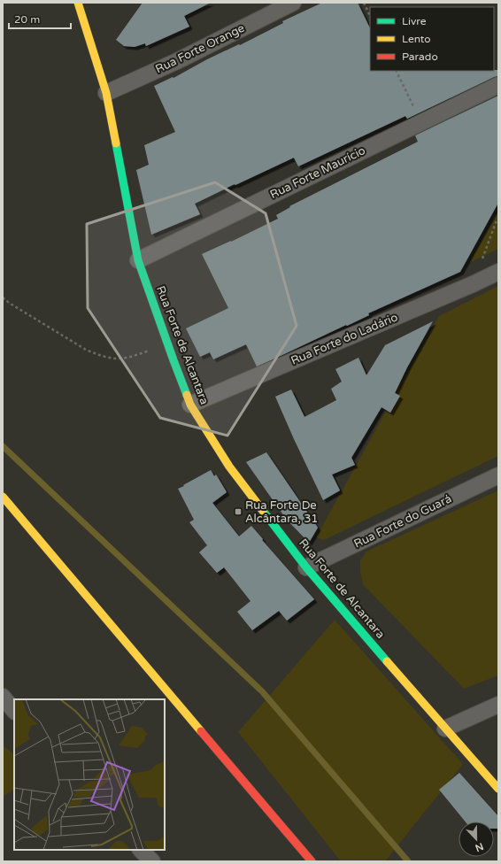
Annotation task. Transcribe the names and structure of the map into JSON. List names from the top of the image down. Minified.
{"streets":{"street":["Rua Forte Orange","Rua Forte Maurício","Rua Forte do Ladário","Rua Forte de Alcantara","Rua Forte do Guará"]},"crossings":[["Rua Forte Orange","Rua Forte de Alcantara"],["Rua Forte Maurício","Rua Forte de Alcantara"],["Rua Forte do Ladário","Rua Forte de Alcantara"],["Rua Forte de Alcantara","Rua Forte do Guará"]],"places":{"transit":["Rua Forte De Alcântara, 31"]},"legend":["Livre","Lento","Parado"],"scale_bar":"20 m","north":"bottom"}
